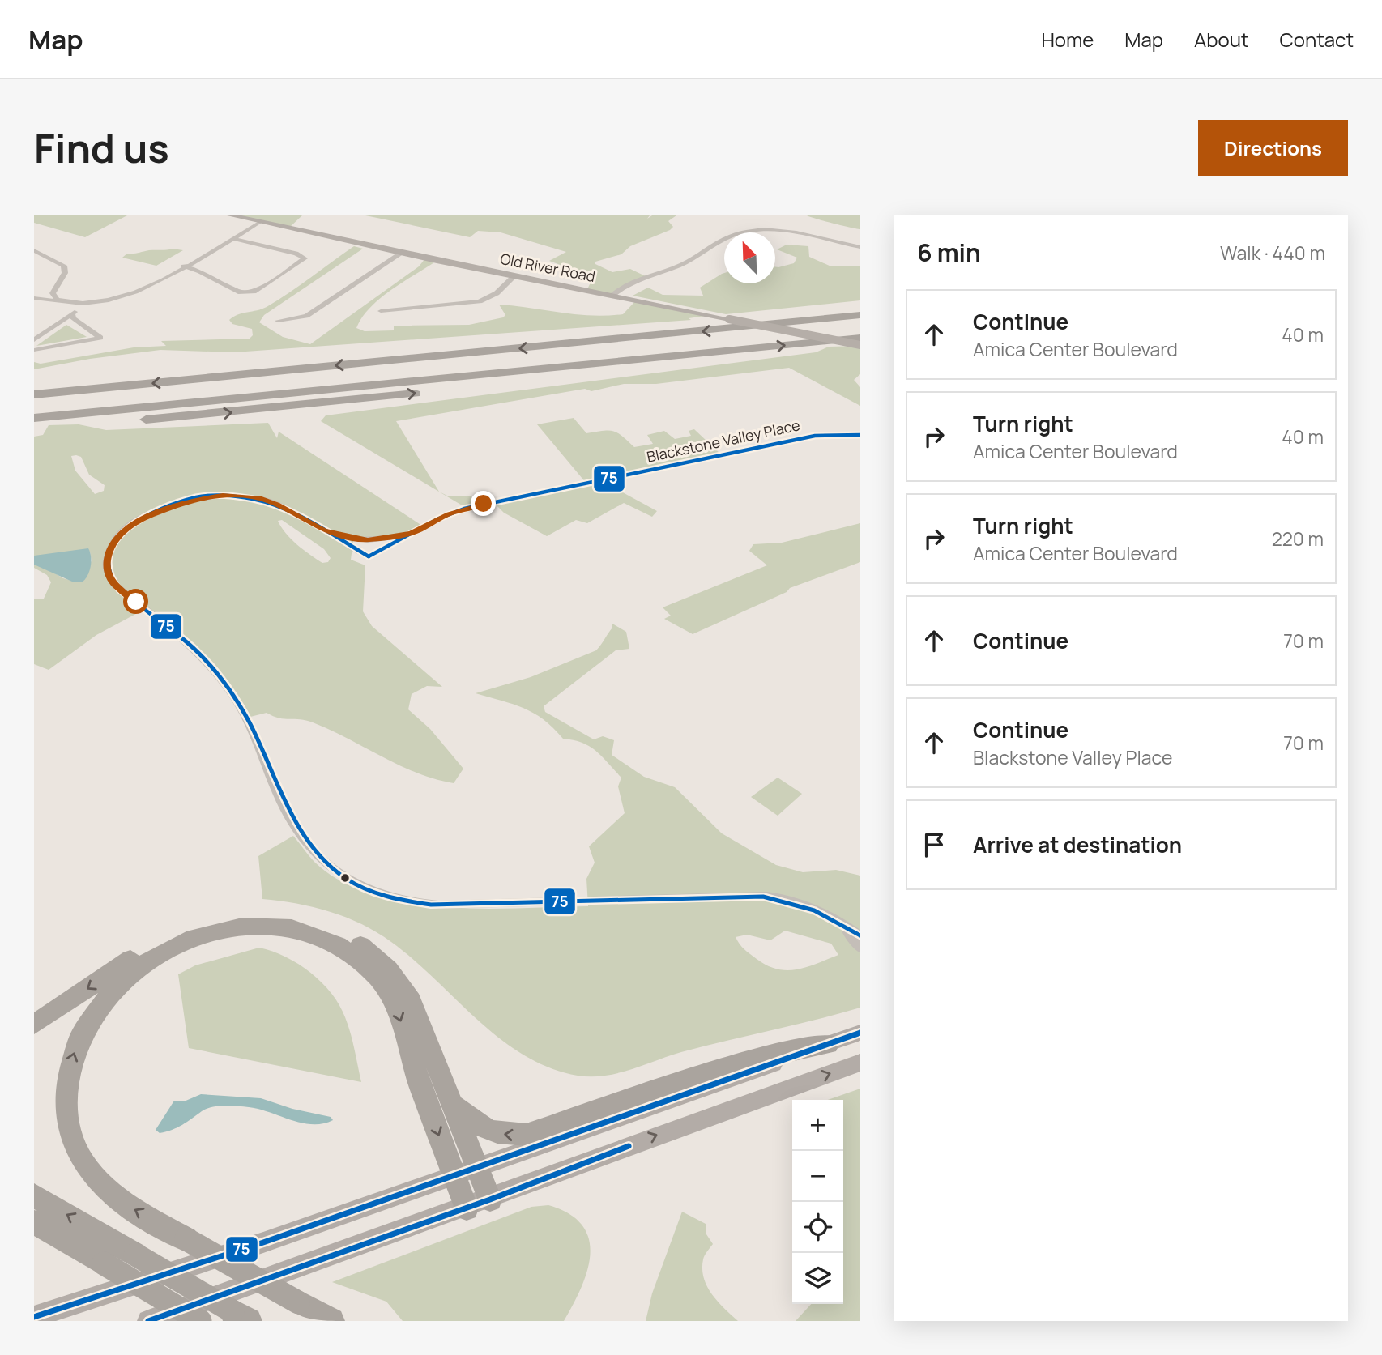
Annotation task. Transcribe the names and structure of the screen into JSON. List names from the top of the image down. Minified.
{"streets":{"main road":["Old River Road"],"street":["Blackstone Valley Place"]},"lines":["transit line 75"],"north":"top left","page":{"header":"Map","nav":["Home","Map","About","Contact"],"buttons":"Directions","title":"Find us","heading":["6 min","Walk · 440 m"],"list":[["Continue","Amica Center Boulevard","40 m"],["Turn right","Amica Center Boulevard","40 m"],["Turn right","Amica Center Boulevard","220 m"],["Continue","70 m"],["Continue","Blackstone Valley Place","70 m"],"Arrive at destination"],"map_buttons":["+","−"]}}
